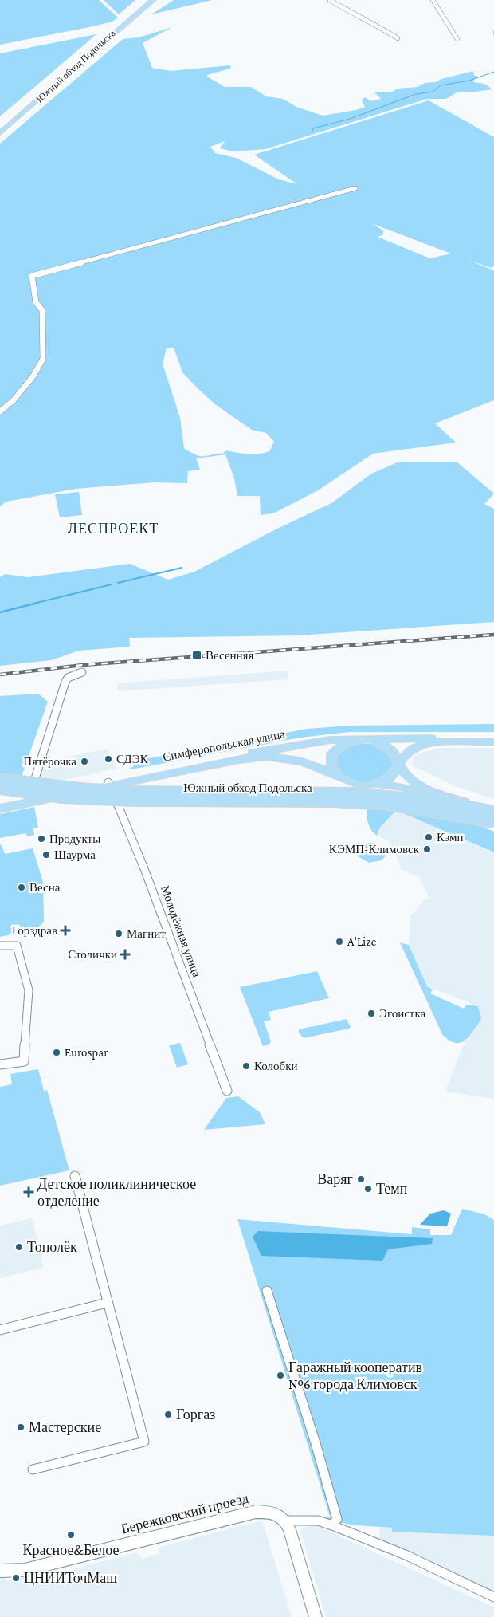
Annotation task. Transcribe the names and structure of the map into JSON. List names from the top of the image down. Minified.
{"streets":{"main road":["Южный обход Подольска","Симферопольская улица"],"street":["Молодёжная улица","Бережковский проезд"]},"crossings":[["Симферопольская улица","Молодёжная улица"]],"districts":["ЛЕСПРОЕКТ"],"places":{"transit":["Весенняя"],"other":["СДЭК","Пятёрочка","Кэмп","Продукты","КЭМП-Климовск","Шаурма","Весна","Магнит","A'Lize","Эгоистка","Eurospar","Колобки","Варяг","Темп","Тополёк","Гаражный кооператив №6 города Климовск","Горгаз","Мастерские","Красное&Белое","ЦНИИТочМаш"],"health":["Горздрав","Столички","Детское поликлиническое отделение"]}}
